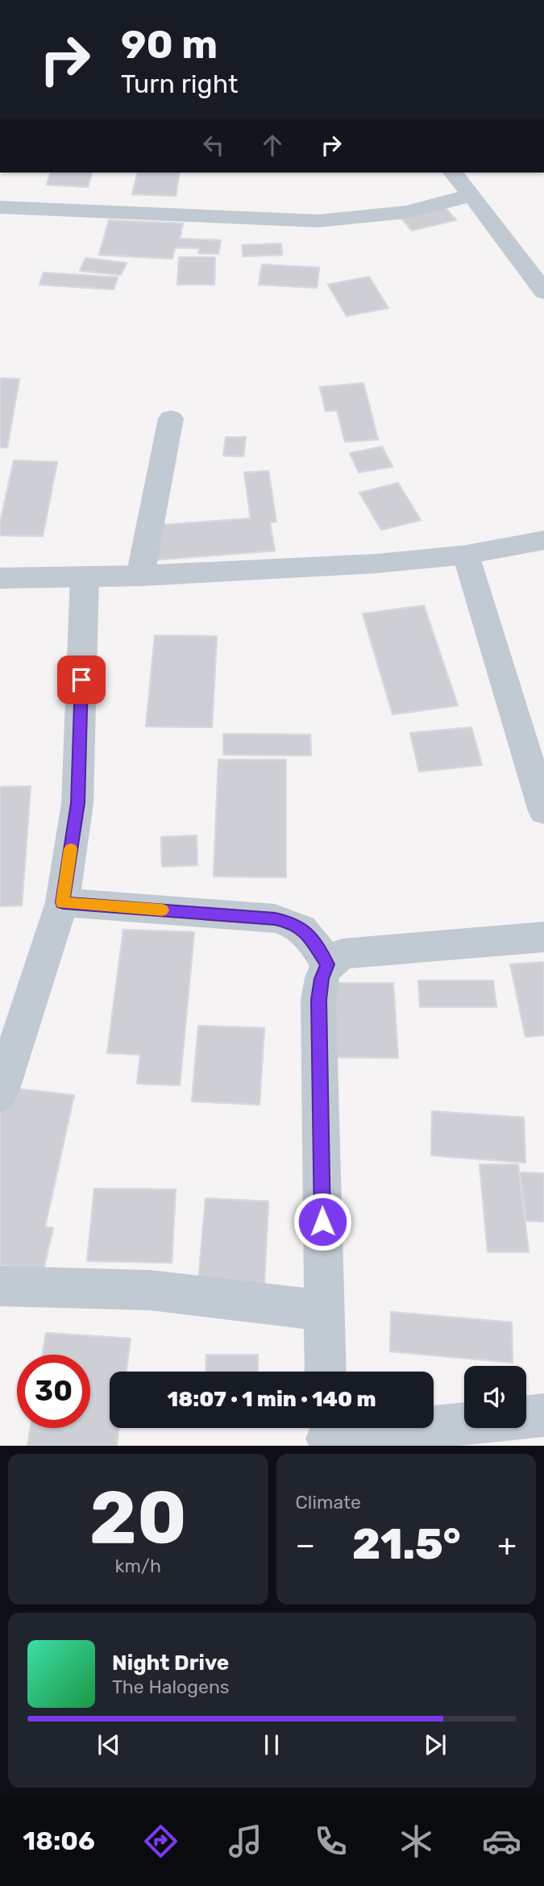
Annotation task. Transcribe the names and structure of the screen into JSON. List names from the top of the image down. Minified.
{"page":{"turn":["90 m","Turn right"],"limit":"30","trip":"18:07 · 1 min · 140 m","tile":[["20","km/h"],"Climate"],"heat":["−","21.5°","+"],"song":["Night Drive","The Halogens"],"tabs":"18:06"}}
